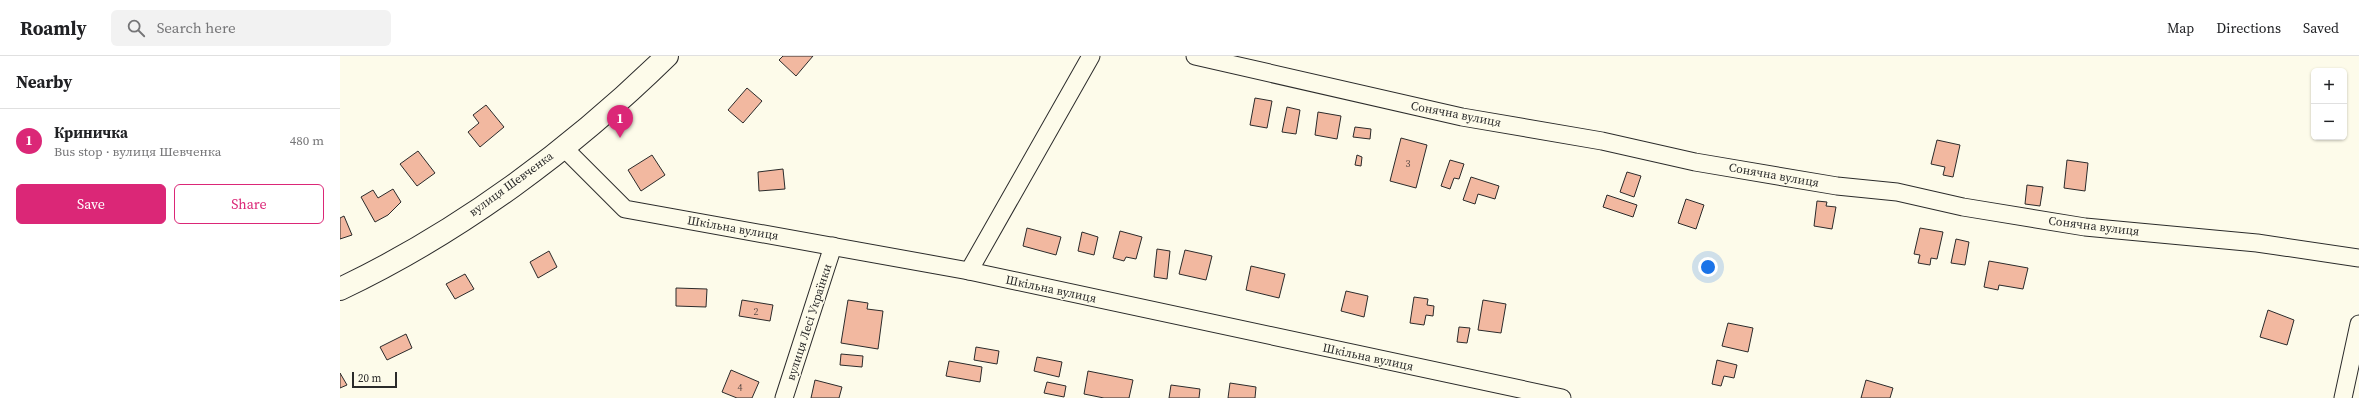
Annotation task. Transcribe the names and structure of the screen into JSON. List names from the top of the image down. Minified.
{"streets":{"main road":["вулиця Шевченка"],"street":["Сонячна вулиця","Шкільна вулиця","вулиця Лесі Українки"]},"crossings":[["вулиця Шевченка","Шкільна вулиця"],["Шкільна вулиця","вулиця Лесі Українки"]],"house_numbers":["3","2","4"],"scale_bar":"20 m","page":{"header":"Roamly","search":"Search here","nav":["Map","Directions","Saved"],"heading":"Nearby","map_buttons":["+","−"],"pins":"1","list":[{"mark":"1","name":"Криничка","note":"Bus stop · вулиця Шевченка","value":"480 m"}],"buttons":["Save","Share"],"scale":"20 m"}}
